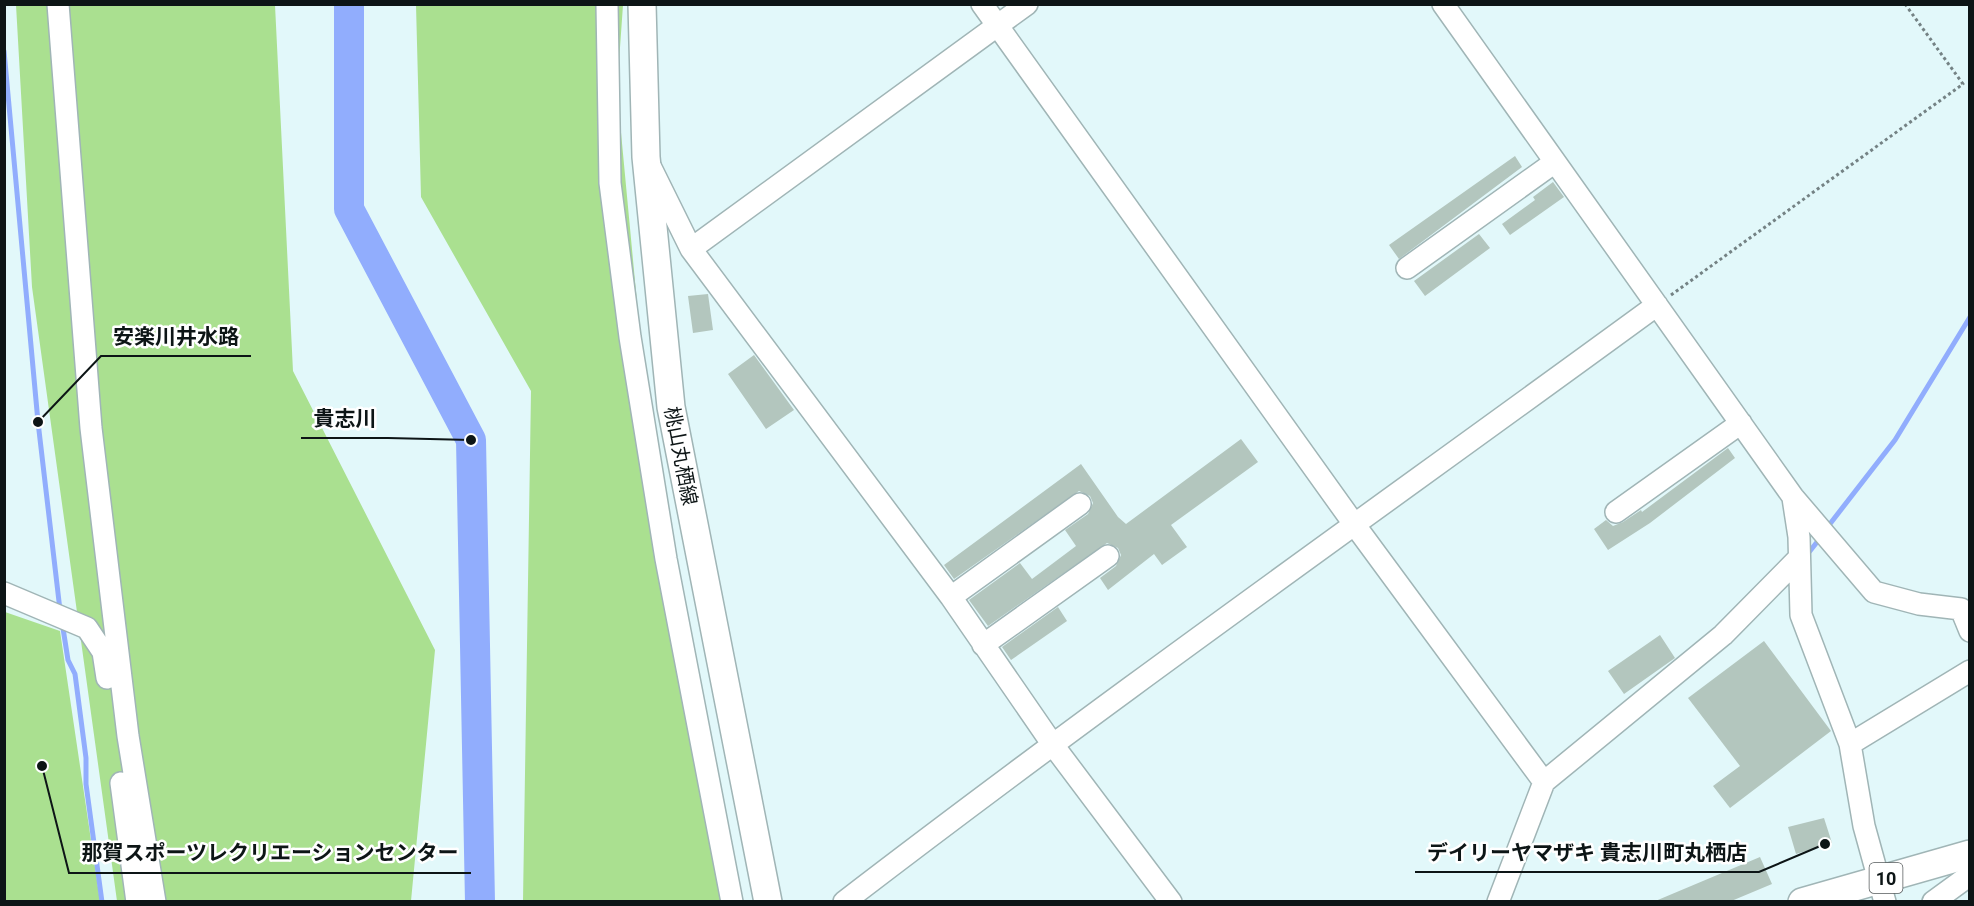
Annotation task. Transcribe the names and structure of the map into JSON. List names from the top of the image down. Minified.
{"streets":{"main road":["桃山丸栖線","10"]},"places":["安楽川井水路","貴志川","那賀スポーツレクリエーションセンター","デイリーヤマザキ 貴志川町丸栖店"]}
